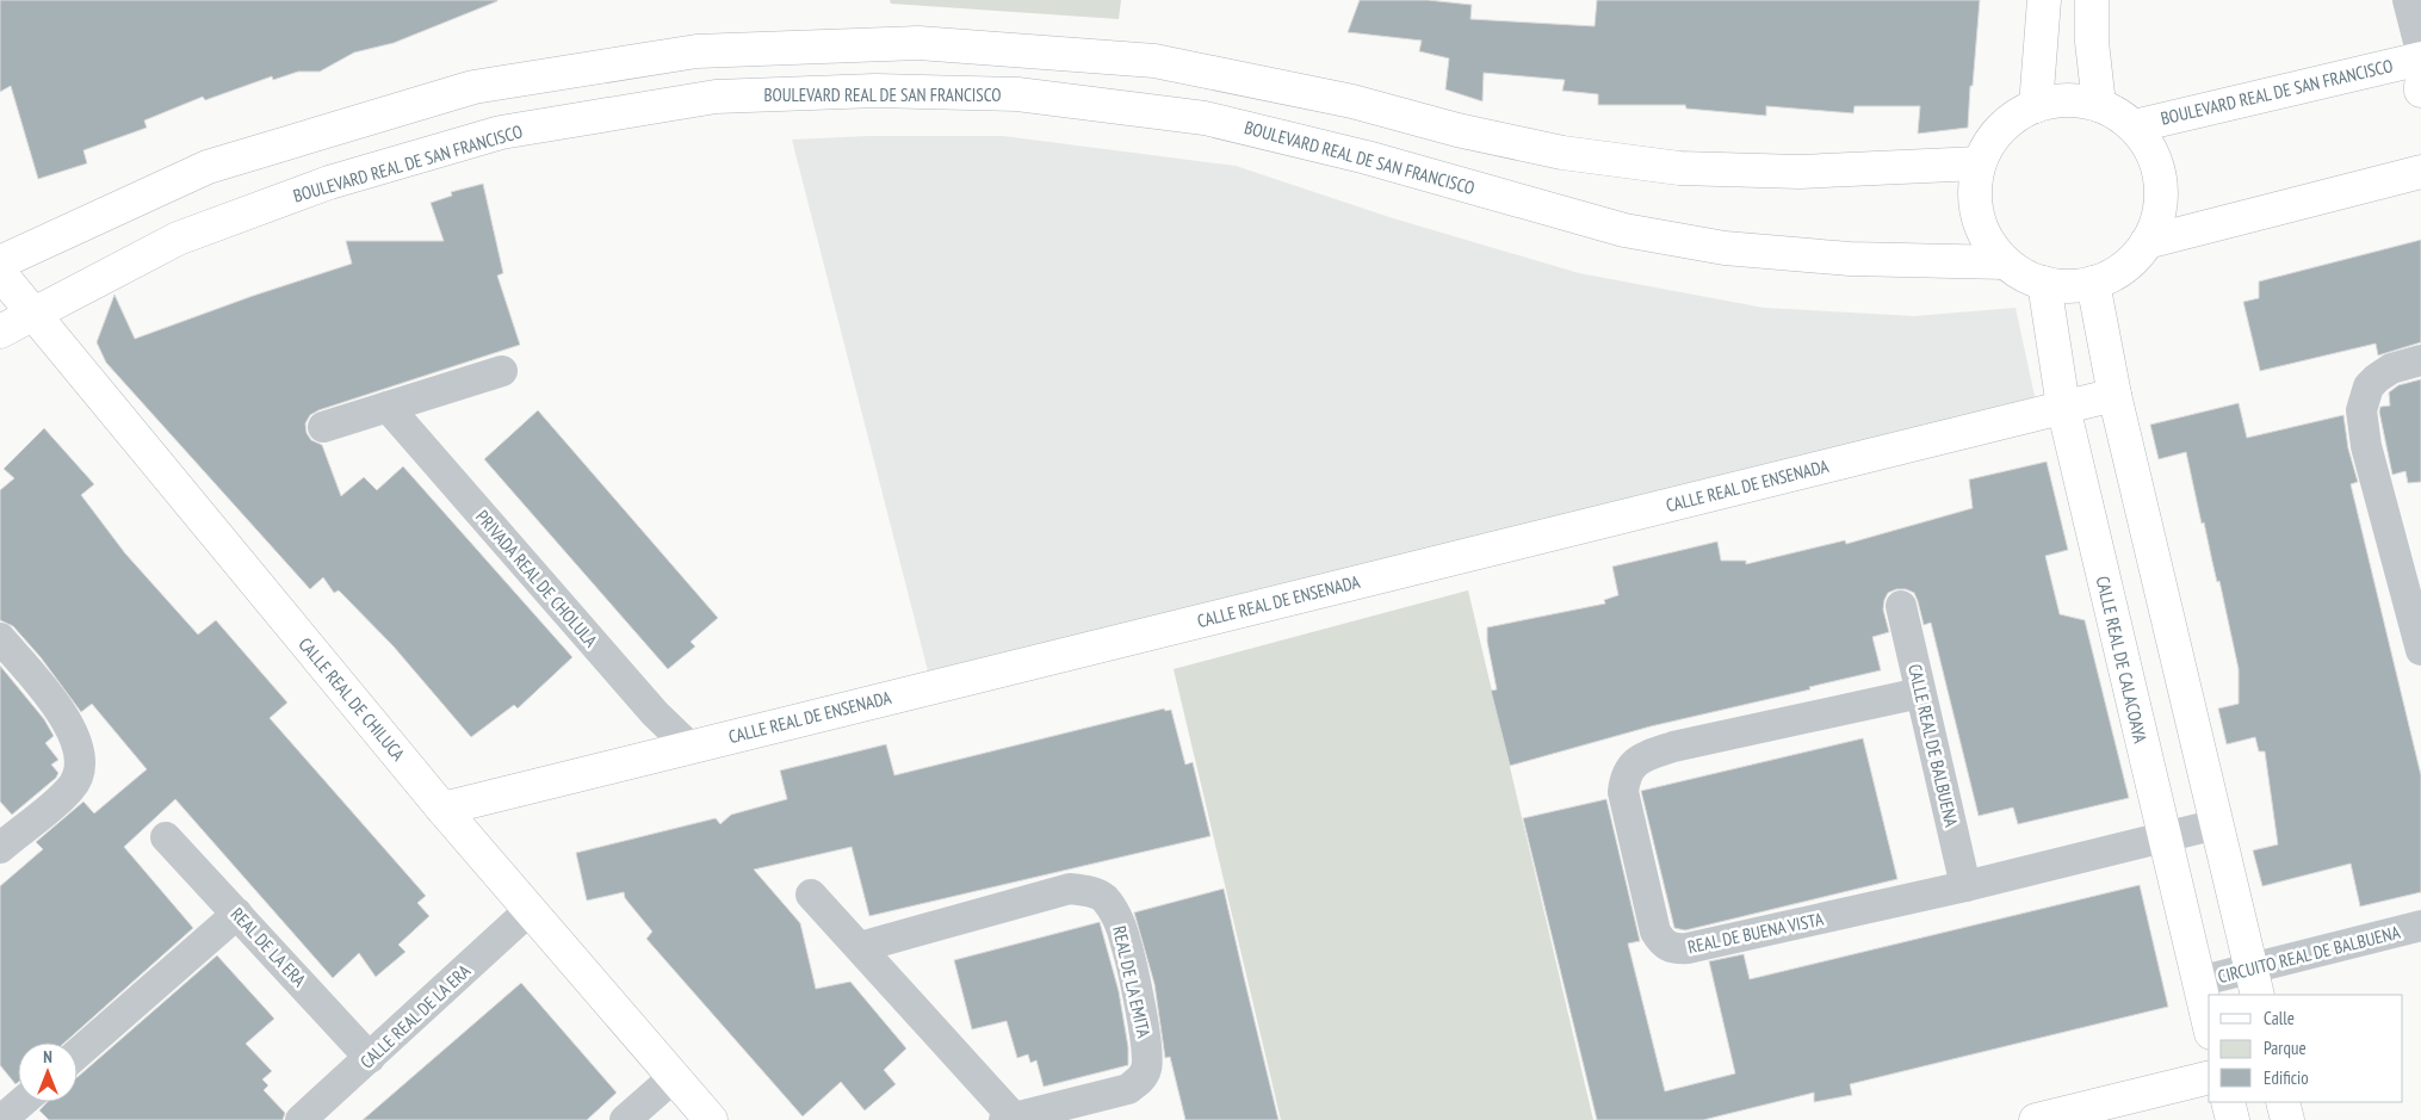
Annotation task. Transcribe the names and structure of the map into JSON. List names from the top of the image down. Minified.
{"streets":{"main road":["BOULEVARD REAL DE SAN FRANCISCO","CALLE REAL DE ENSENADA","CALLE REAL DE CALACOAYA","CALLE REAL DE CHILUCA"],"street":["PRIVADA REAL DE CHOLULA","CALLE REAL DE BALBUENA","REAL DE BUENA VISTA","REAL DE LA ERA","CIRCUITO REAL DE BALBUENA","REAL DE LA EMITA","CALLE REAL DE LA ERA"]},"crossings":[["BOULEVARD REAL DE SAN FRANCISCO","CALLE REAL DE CALACOAYA"],["BOULEVARD REAL DE SAN FRANCISCO","CALLE REAL DE CHILUCA"],["CALLE REAL DE ENSENADA","PRIVADA REAL DE CHOLULA"],["CALLE REAL DE ENSENADA","CALLE REAL DE CALACOAYA"],["CALLE REAL DE ENSENADA","CALLE REAL DE CHILUCA"],["CALLE REAL DE CALACOAYA","REAL DE BUENA VISTA"],["CALLE REAL DE CALACOAYA","CIRCUITO REAL DE BALBUENA"],["CALLE REAL DE CHILUCA","CALLE REAL DE LA ERA"],["CALLE REAL DE BALBUENA","REAL DE BUENA VISTA"],["REAL DE LA ERA","CALLE REAL DE LA ERA"]],"legend":["Calle","Parque","Edificio"],"north":"top"}
